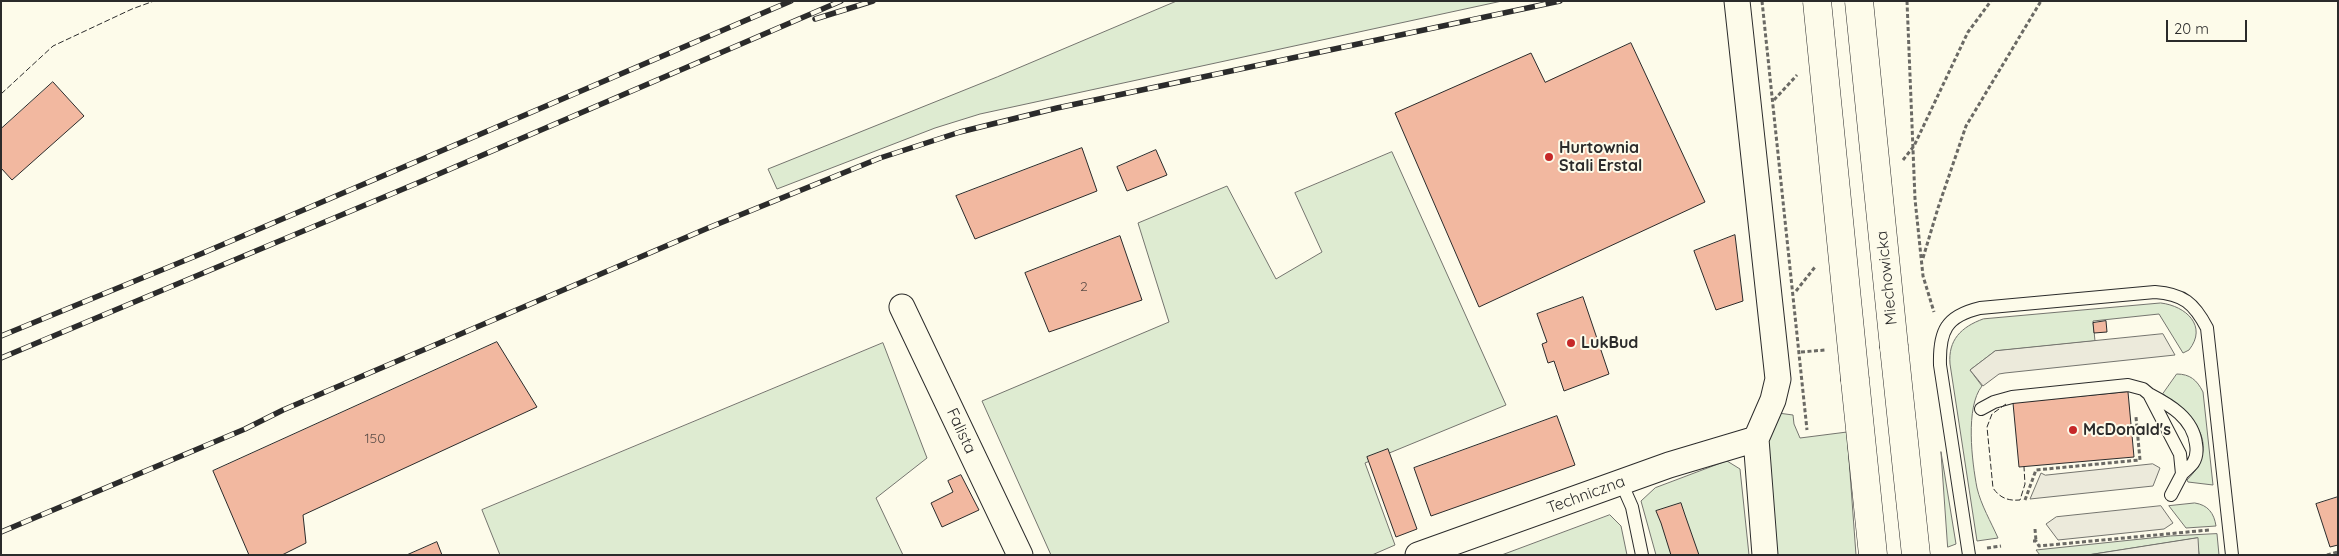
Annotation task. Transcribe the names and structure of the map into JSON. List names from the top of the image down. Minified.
{"streets":{"main road":["Miechowicka"],"street":["Falista","Techniczna"]},"places":["Hurtownia Stali Erstal","LukBud","McDonald's"],"house_numbers":["2","150"],"scale_bar":"20 m"}
